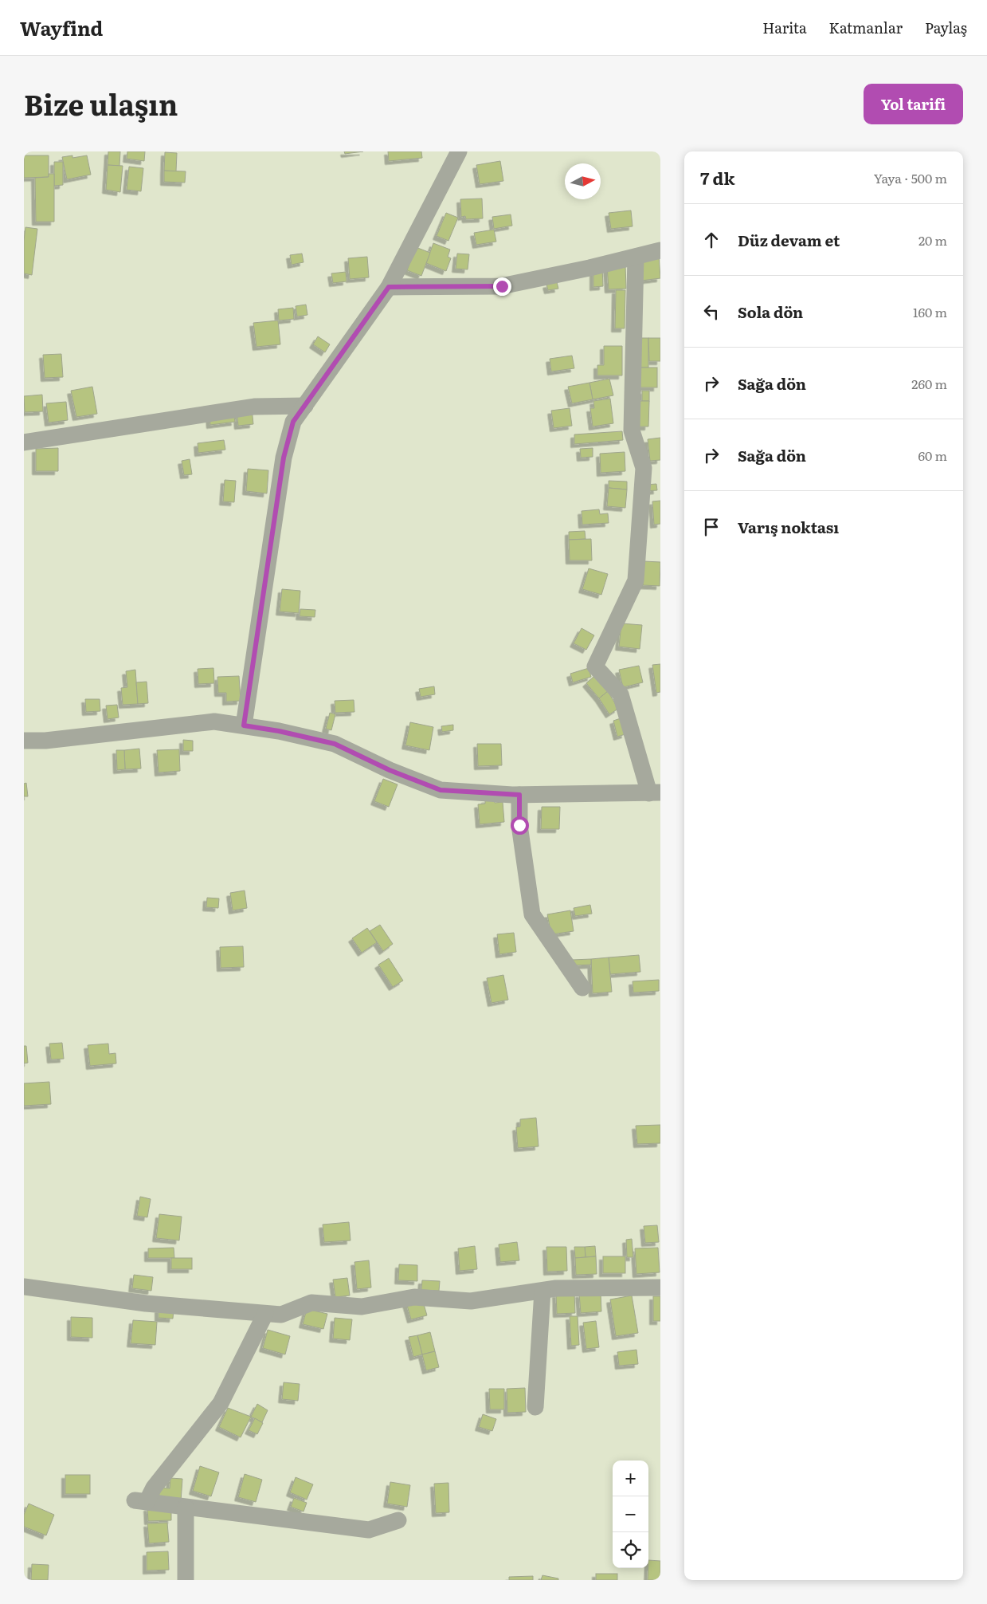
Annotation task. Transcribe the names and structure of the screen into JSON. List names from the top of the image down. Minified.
{"north":"right","page":{"header":"Wayfind","nav":["Harita","Katmanlar","Paylaş"],"title":"Bize ulaşın","buttons":"Yol tarifi","heading":["7 dk","Yaya · 500 m"],"list":[["Düz devam et","20 m"],["Sola dön","160 m"],["Sağa dön","260 m"],["Sağa dön","60 m"],"Varış noktası"],"map_buttons":["+","−"]}}
